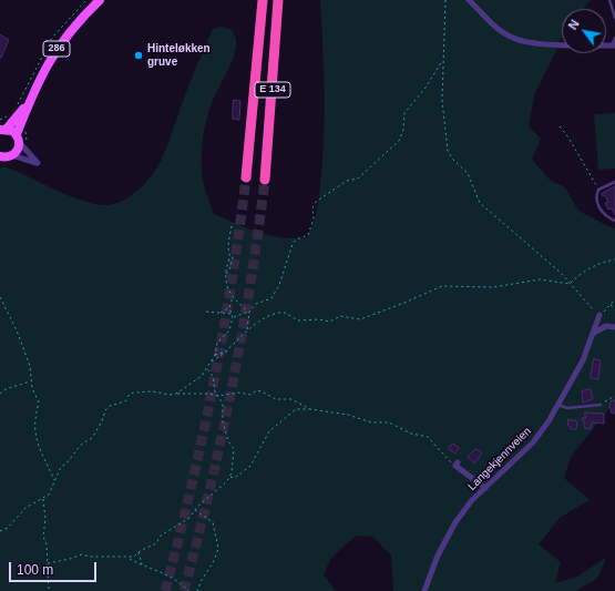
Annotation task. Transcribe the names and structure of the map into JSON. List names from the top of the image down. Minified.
{"streets":{"highway":["E 134"],"main road":["286"],"street":["Langekjennveien"]},"places":["Hinteløkken gruve"],"scale_bar":"100 m","north":"top left"}
